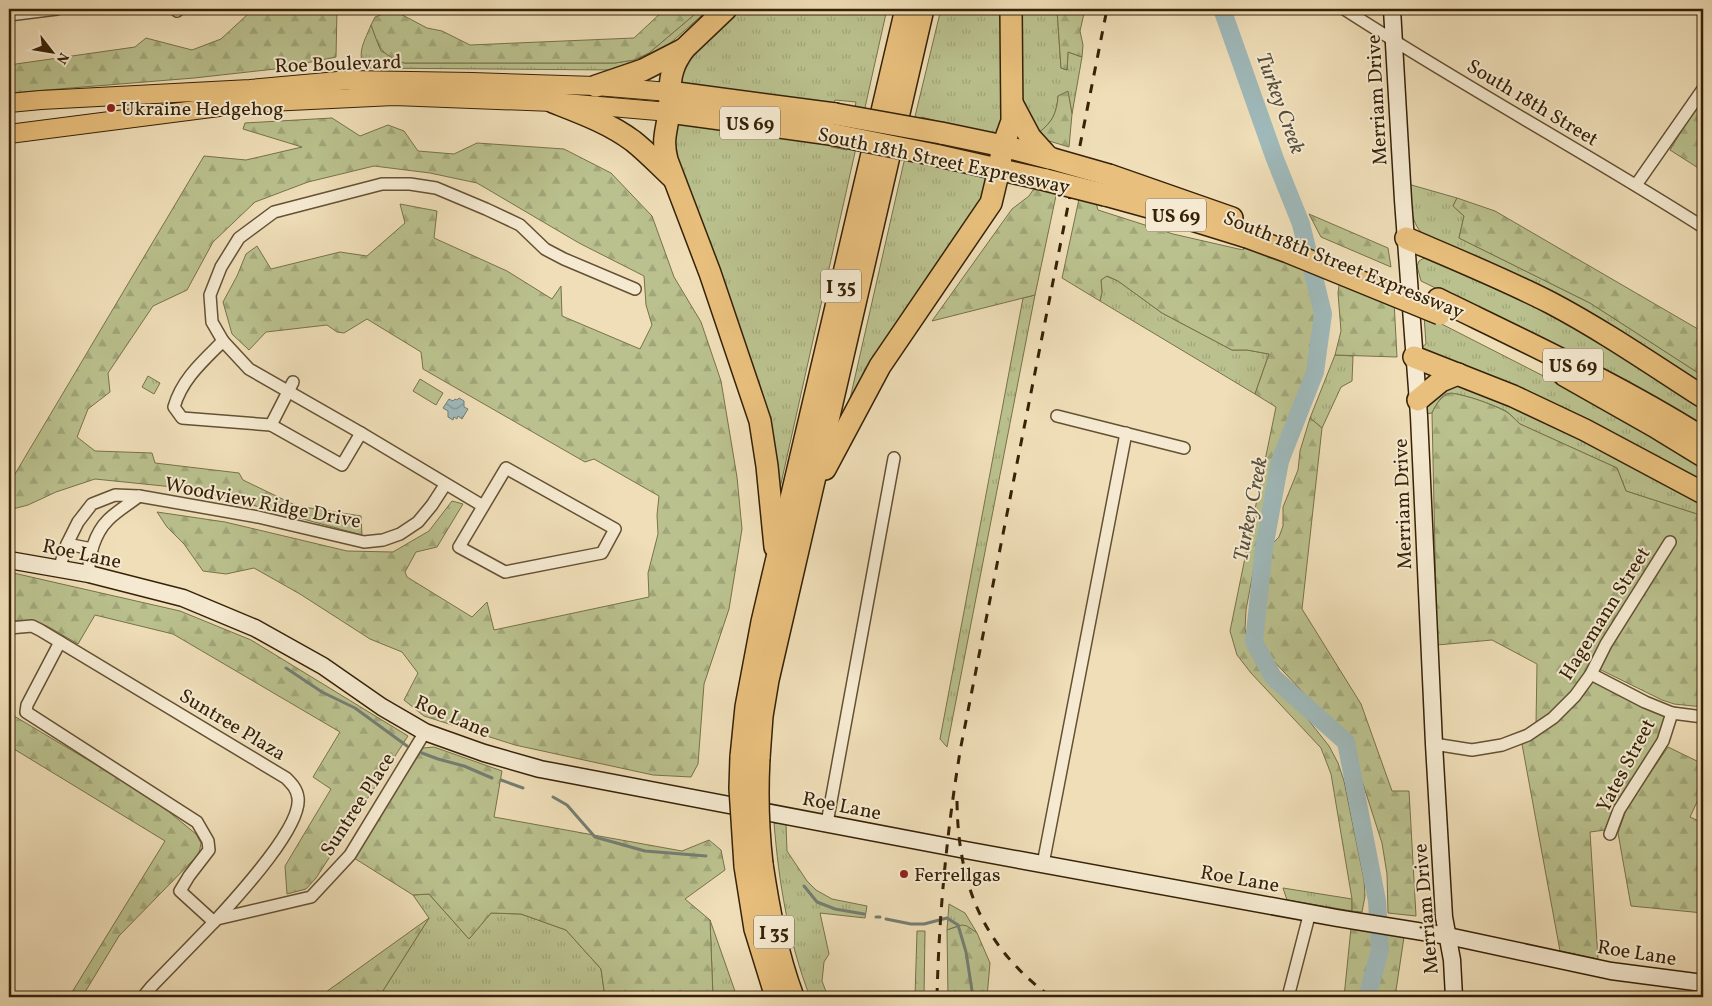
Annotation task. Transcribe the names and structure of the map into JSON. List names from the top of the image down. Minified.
{"streets":{"highway":["US 69","South 18th Street Expressway","I 35"],"main road":["Roe Boulevard"],"street":["Merriam Drive","South 18th Street","Woodview Ridge Drive","Roe Lane","Hagemann Street","Suntree Plaza","Yates Street","Suntree Place"]},"crossings":[["Roe Boulevard","South 18th Street Expressway"],["Merriam Drive","South 18th Street"],["Merriam Drive","Roe Lane"],["Merriam Drive","Hagemann Street"],["Woodview Ridge Drive","Roe Lane"],["Roe Lane","Suntree Place"],["Suntree Plaza","Suntree Place"]],"water":["Turkey Creek"],"places":["Ukraine Hedgehog","Ferrellgas"],"north":"bottom right"}
